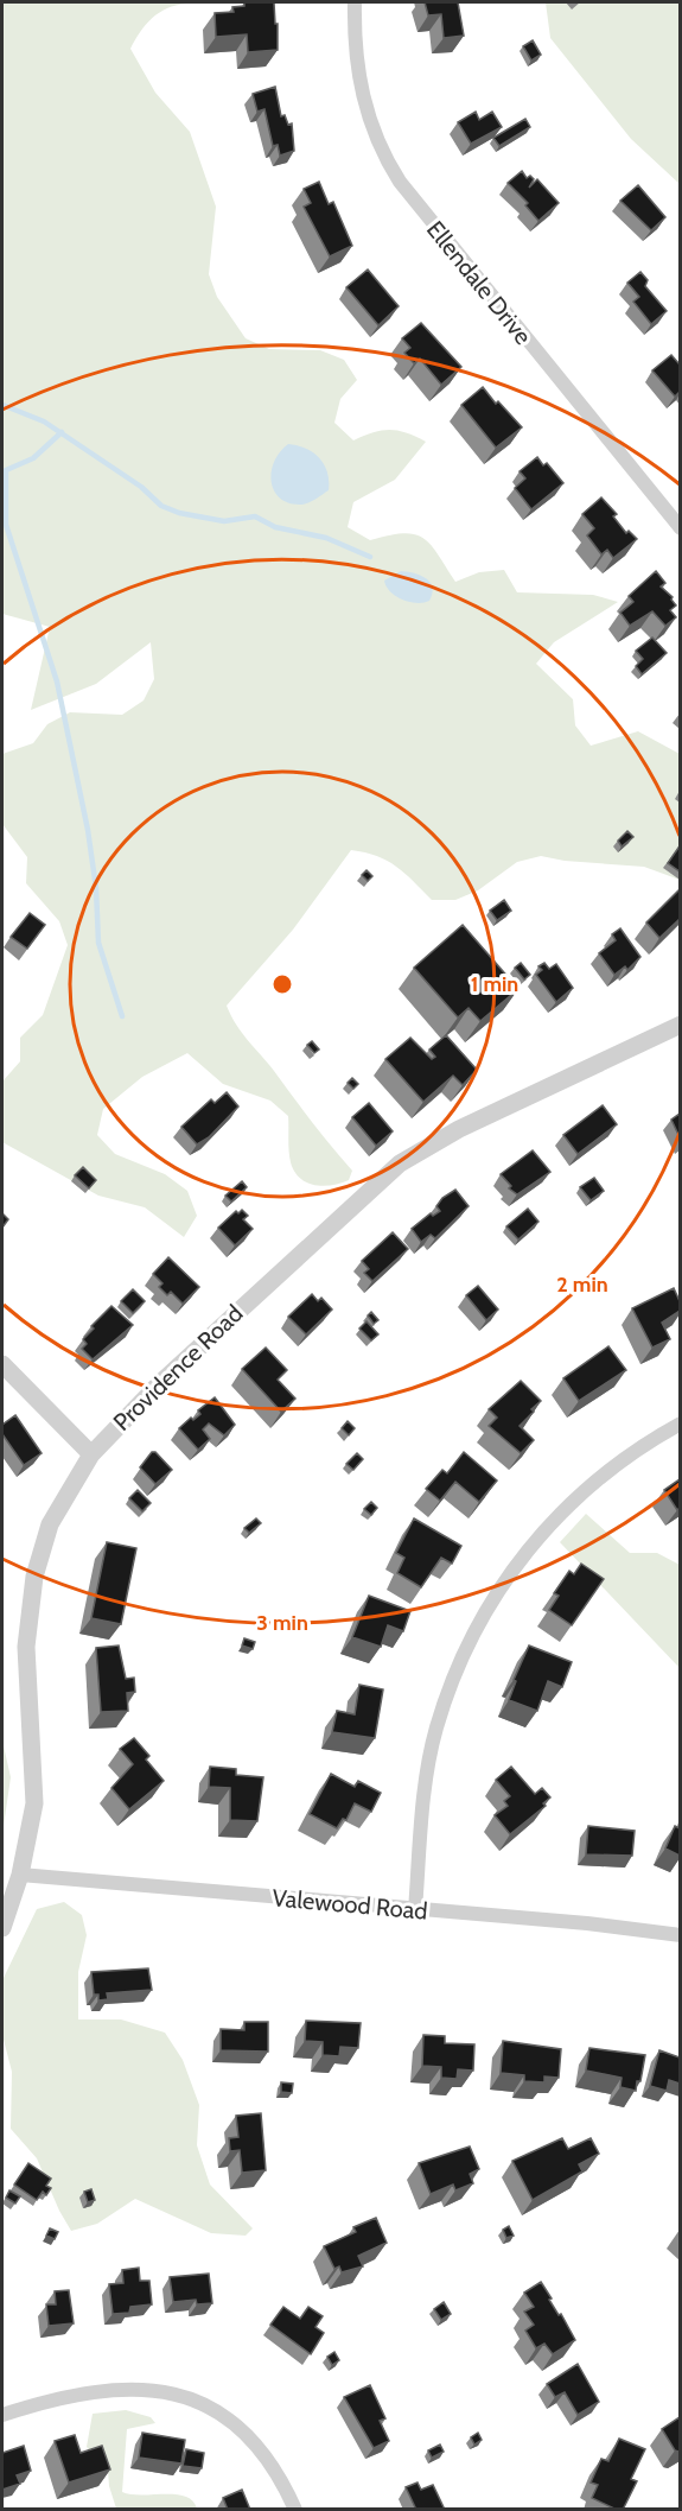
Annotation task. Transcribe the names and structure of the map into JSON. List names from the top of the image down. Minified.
{"streets":{"street":["Ellendale Drive","Providence Road","Valewood Road"]},"crossings":[["Providence Road","Valewood Road"]],"rings":["1 min","2 min","3 min"]}
